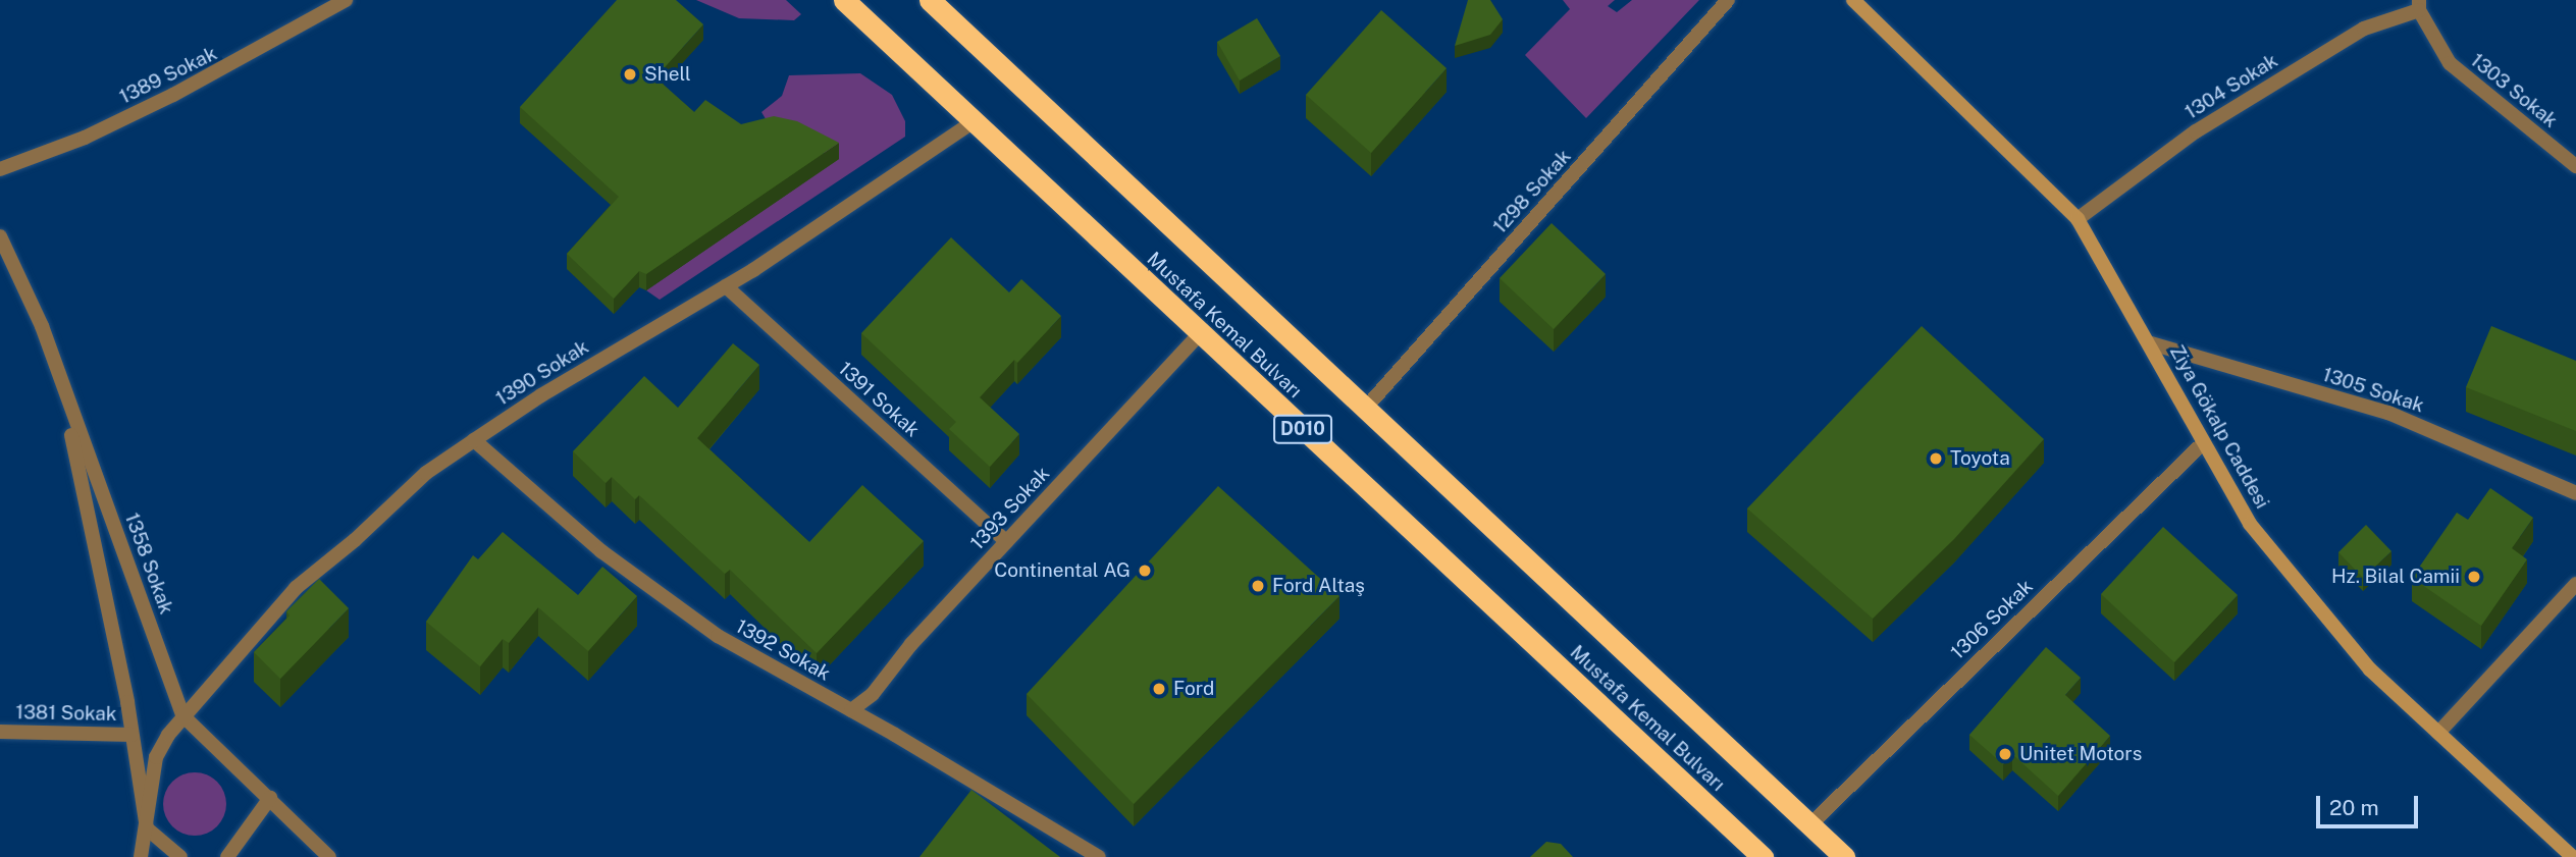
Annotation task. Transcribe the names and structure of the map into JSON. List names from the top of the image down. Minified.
{"streets":{"highway":["Mustafa Kemal Bulvarı","D010"],"street":["1389 Sokak","1304 Sokak","1303 Sokak","1298 Sokak","1390 Sokak","1305 Sokak","1391 Sokak","Ziya Gökalp Caddesi","1393 Sokak","1358 Sokak","1306 Sokak","1392 Sokak","1381 Sokak"]},"crossings":[["1304 Sokak","1303 Sokak"],["1304 Sokak","Ziya Gökalp Caddesi"],["1298 Sokak","Mustafa Kemal Bulvarı"],["Mustafa Kemal Bulvarı","1390 Sokak"],["Mustafa Kemal Bulvarı","1393 Sokak"],["Mustafa Kemal Bulvarı","1306 Sokak"],["1390 Sokak","1391 Sokak"],["1390 Sokak","1358 Sokak"],["1390 Sokak","1392 Sokak"],["1305 Sokak","Ziya Gökalp Caddesi"],["1391 Sokak","1393 Sokak"],["Ziya Gökalp Caddesi","1306 Sokak"],["1393 Sokak","1392 Sokak"]],"places":["Shell","Toyota","Continental AG","Hz. Bilal Camii","Ford Altaş","Ford","Unitet Motors"],"scale_bar":"20 m"}
